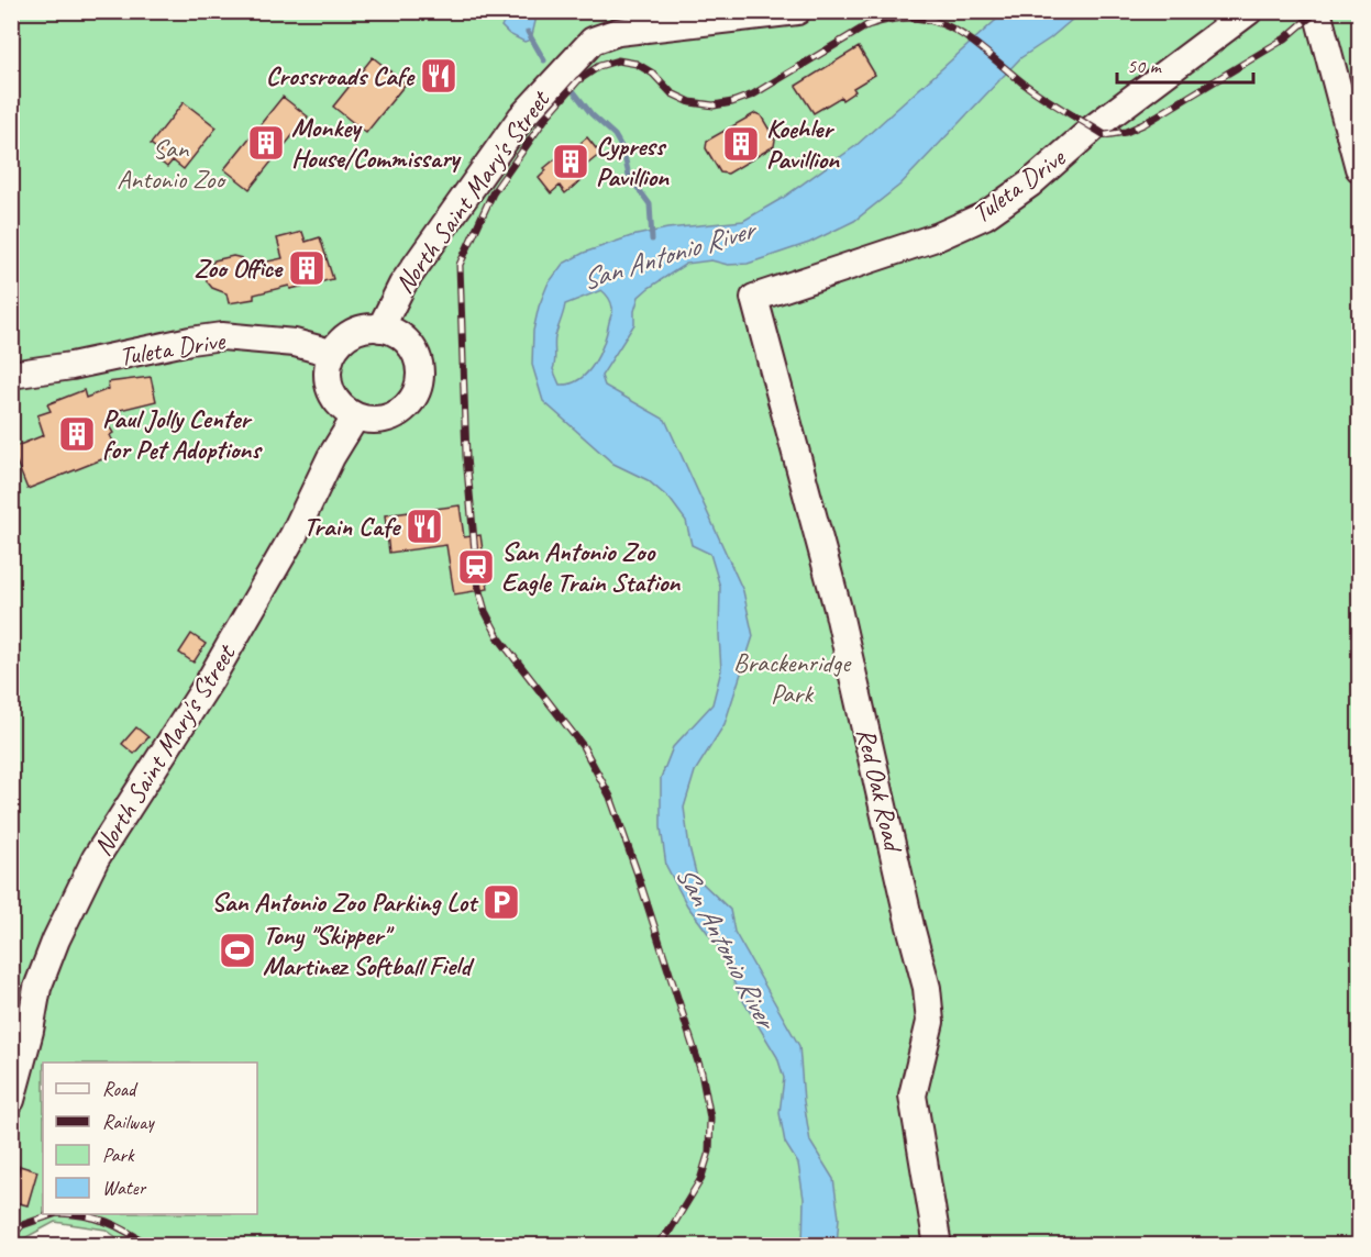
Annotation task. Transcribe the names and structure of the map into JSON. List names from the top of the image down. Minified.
{"streets":{"street":["Tuleta Drive","North Saint Mary's Street","Red Oak Road"]},"crossings":[["Tuleta Drive","North Saint Mary's Street"],["Tuleta Drive","Red Oak Road"]],"water":["San Antonio River"],"parks":["San Antonio Zoo","Brackenridge Park"],"places":{"restaurant":["Crossroads Cafe","Train Cafe"],"building":["Monkey House/Commissary","Koehler Pavillion","Cypress Pavillion","Zoo Office","Paul Jolly Center for Pet Adoptions"],"station":["San Antonio Zoo Eagle Train Station"],"parking":["San Antonio Zoo Parking Lot"],"sports":["Tony \"Skipper\" Martinez Softball Field"]},"legend":["Road","Railway","Park","Water"],"scale_bar":"50 m"}
